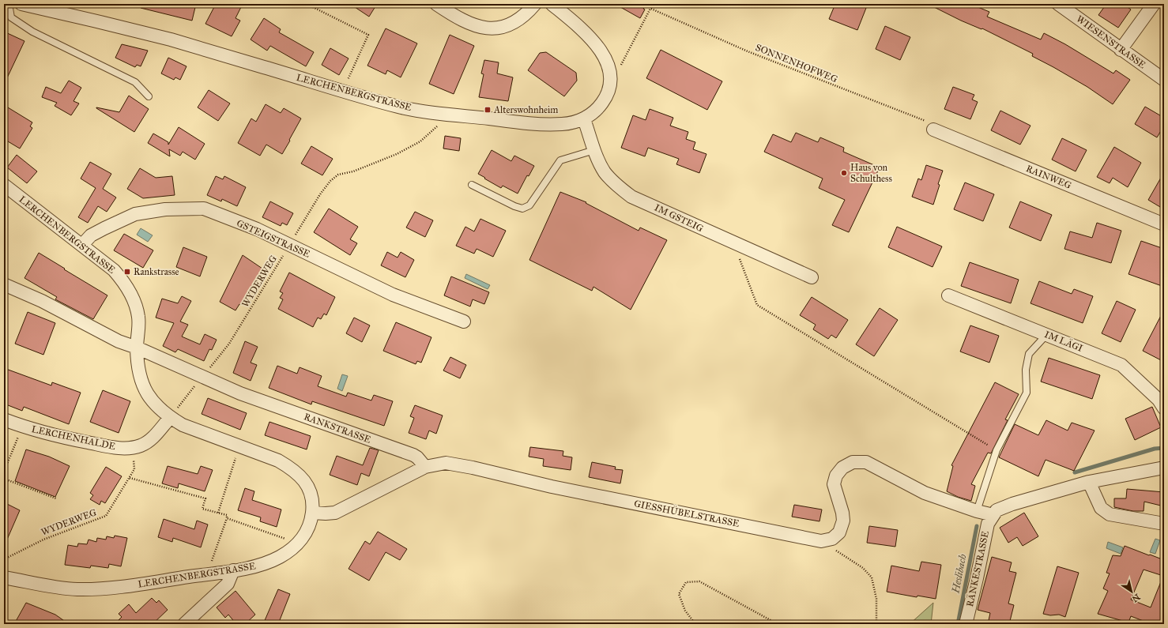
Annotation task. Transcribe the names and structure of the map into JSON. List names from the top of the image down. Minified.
{"streets":{"street":["WIESENSTRASSE","LERCHENBERGSTRASSE","RAINWEG","IM GSTEIG","GSTEIGSTRASSE","IM LÄGI","RANKSTRASSE","LERCHENHALDE","GIESSHÜBELSTRASSE","RÄNKESTRASSE"],"path":["SONNENHOFWEG","WYDERWEG"]},"crossings":[["SONNENHOFWEG","RAINWEG"],["LERCHENBERGSTRASSE","IM GSTEIG"],["LERCHENBERGSTRASSE","GSTEIGSTRASSE"],["LERCHENBERGSTRASSE","WYDERWEG"],["LERCHENBERGSTRASSE","RANKSTRASSE"],["LERCHENBERGSTRASSE","LERCHENHALDE"],["LERCHENBERGSTRASSE","GIESSHÜBELSTRASSE"],["GSTEIGSTRASSE","WYDERWEG"],["WYDERWEG","RANKSTRASSE"],["WYDERWEG","LERCHENHALDE"],["RANKSTRASSE","GIESSHÜBELSTRASSE"]],"water":["Heslibach"],"places":{"transit":["Alterswohnheim","Rankstrasse"],"other":["Haus von Schulthess"]},"north":"bottom right"}
